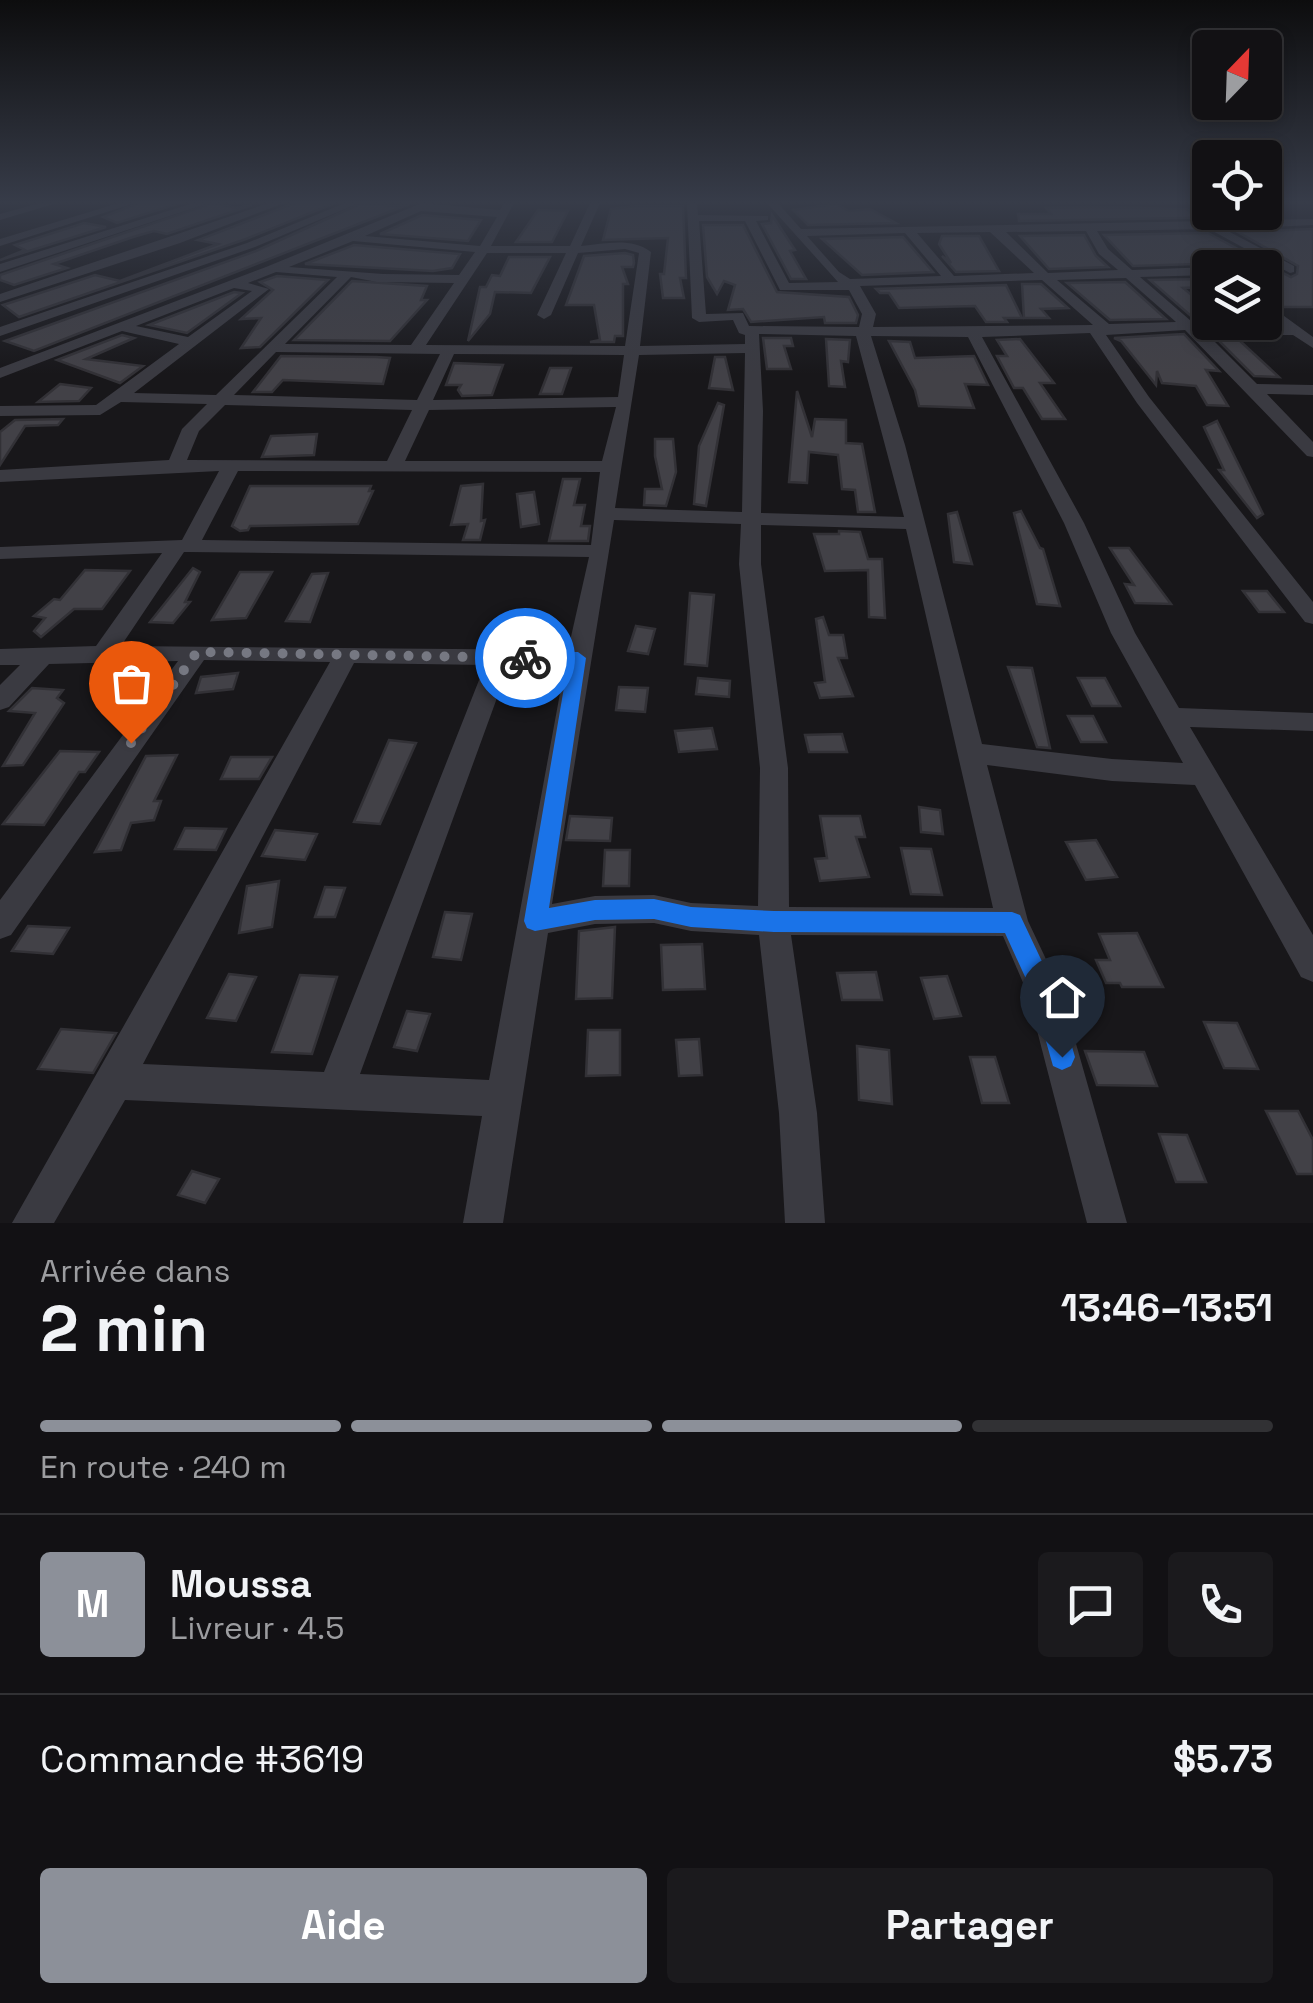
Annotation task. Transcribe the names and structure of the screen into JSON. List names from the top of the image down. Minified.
{"north":"top right","page":{"heading":["2 min","Arrivée dans","13:46–13:51"],"panel":["Moussa","Livreur · 4.5","Commande #3619","$5.73"],"bar":"En route · 240 m","round":"M","buttons":["Aide","Partager"]}}
